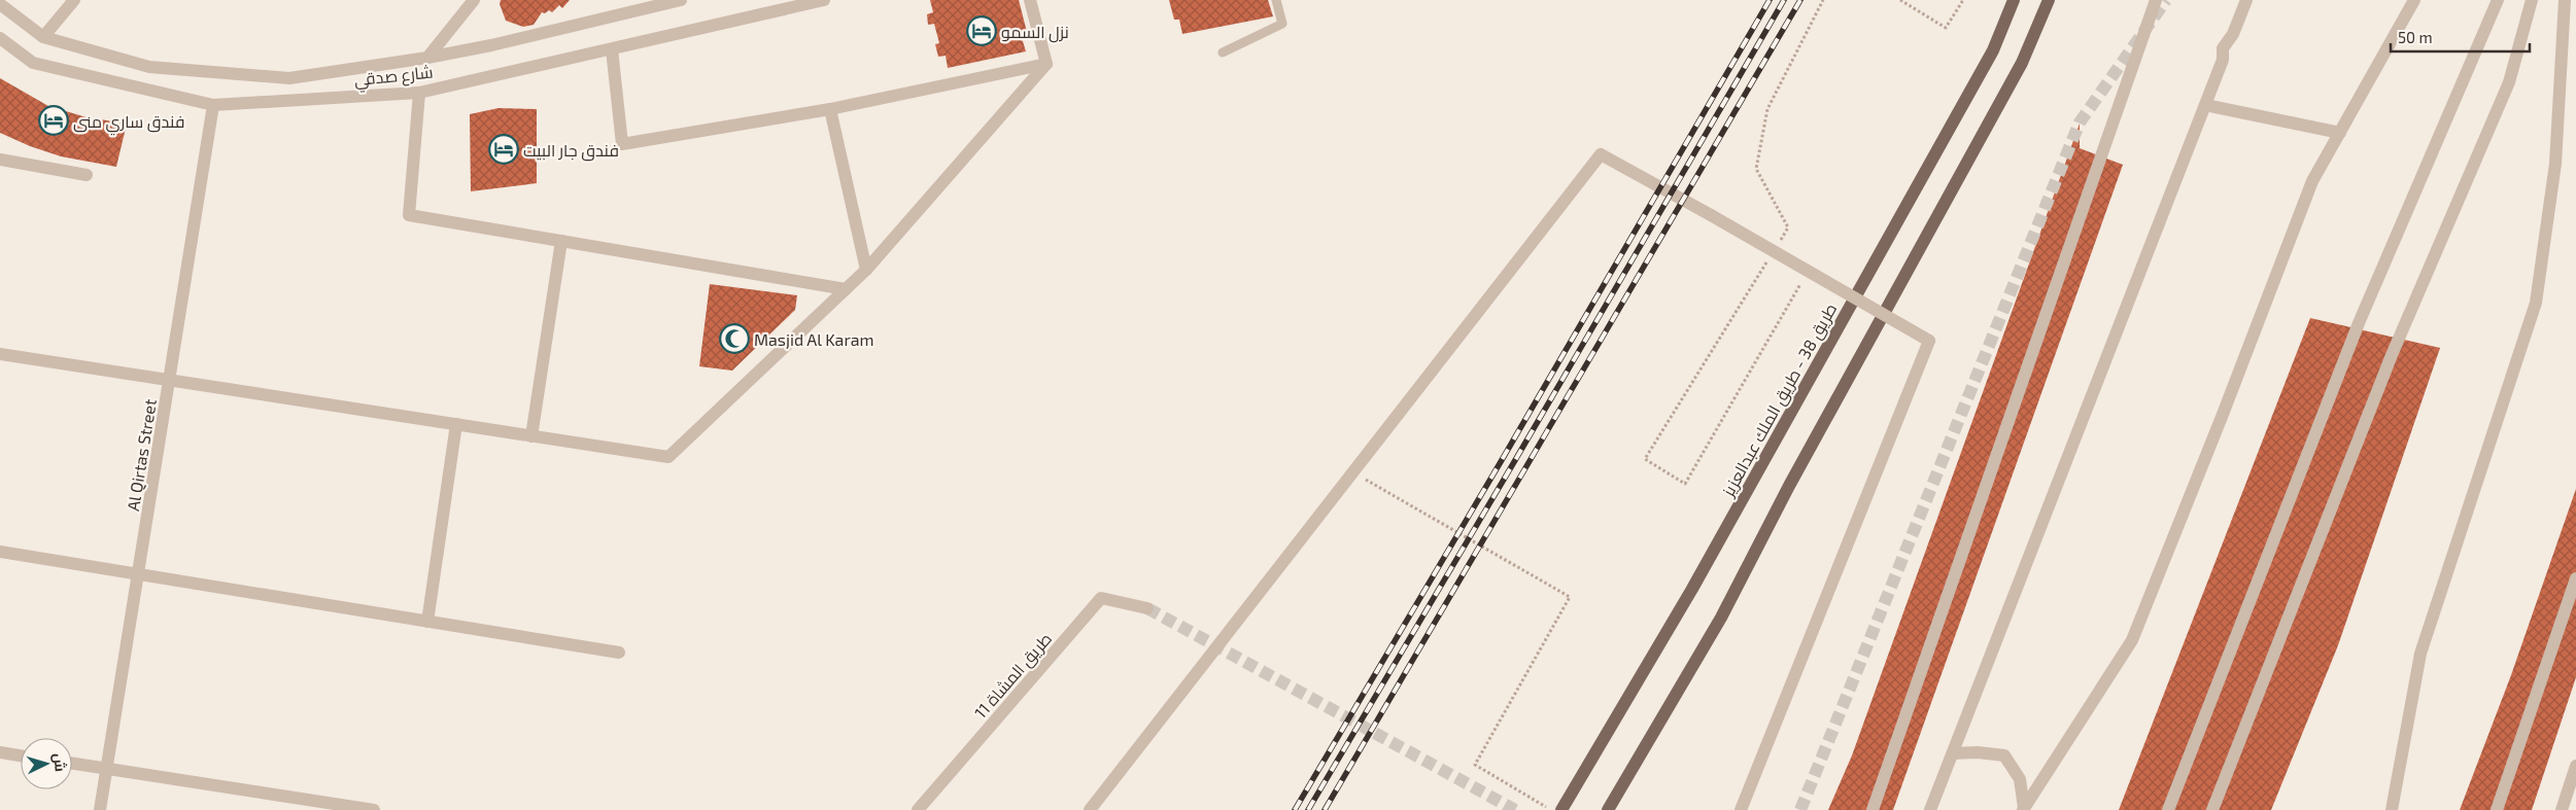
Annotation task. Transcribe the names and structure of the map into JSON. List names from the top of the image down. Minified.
{"streets":{"main road":["طريق 38 - طريق الملك عبدالعزيز"],"street":["شارع صدقي","Al Qirtas Street","طريق المشاة 11"]},"crossings":[["شارع صدقي","Al Qirtas Street"]],"places":{"hotel":["نزل السمو","فندق ساري منى","فندق جار البيت"],"mosque":["Masjid Al Karam"]},"scale_bar":"50 m","north":"right"}
